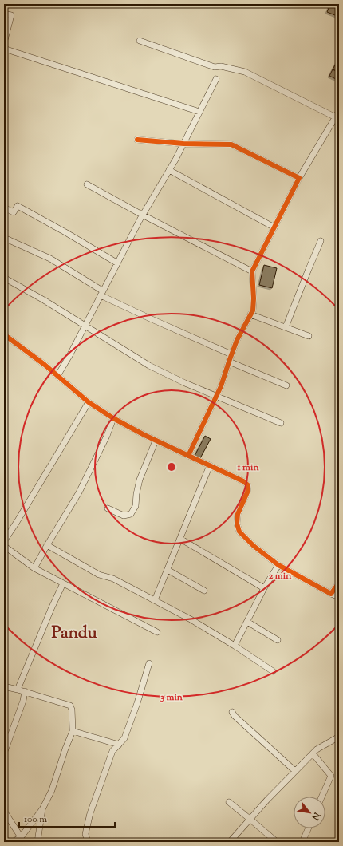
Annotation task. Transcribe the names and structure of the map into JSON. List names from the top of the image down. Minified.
{"districts":["Pandu"],"scale_bar":"100 m","north":"bottom right","rings":["1 min","2 min","3 min"]}
